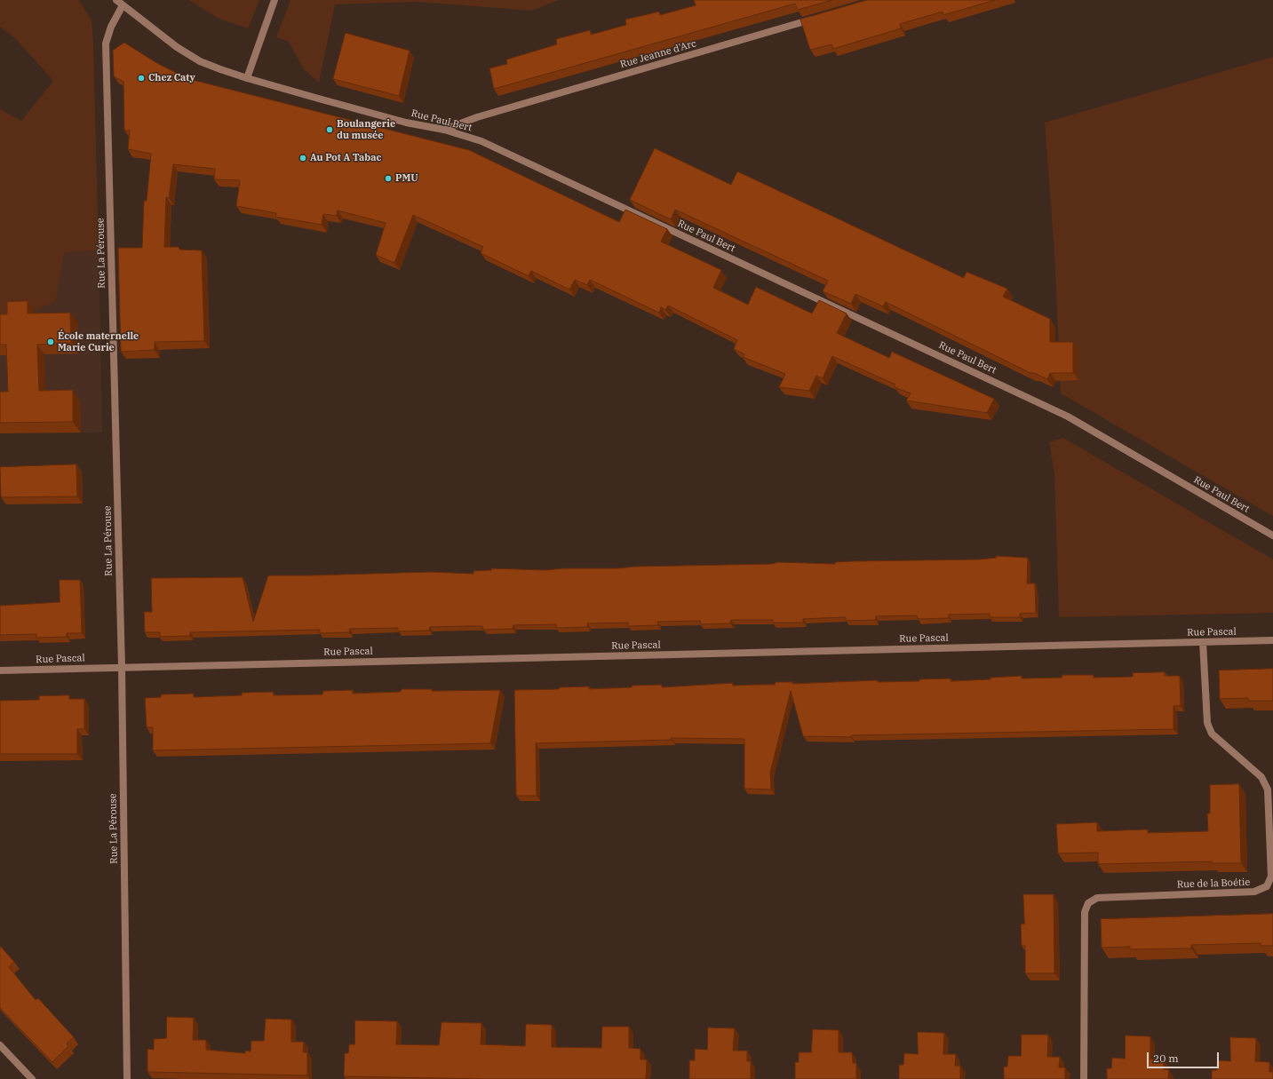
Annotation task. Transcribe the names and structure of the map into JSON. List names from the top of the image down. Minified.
{"streets":{"street":["Rue Jeanne d'Arc","Rue Paul Bert","Rue La Pérouse","Rue Pascal","Rue de la Boétie"]},"crossings":[["Rue Jeanne d'Arc","Rue Paul Bert"],["Rue Paul Bert","Rue La Pérouse"],["Rue La Pérouse","Rue Pascal"],["Rue Pascal","Rue de la Boétie"]],"places":["Chez Caty","Boulangerie du musée","Au Pot A Tabac","PMU","École maternelle Marie Curie"],"scale_bar":"20 m"}
